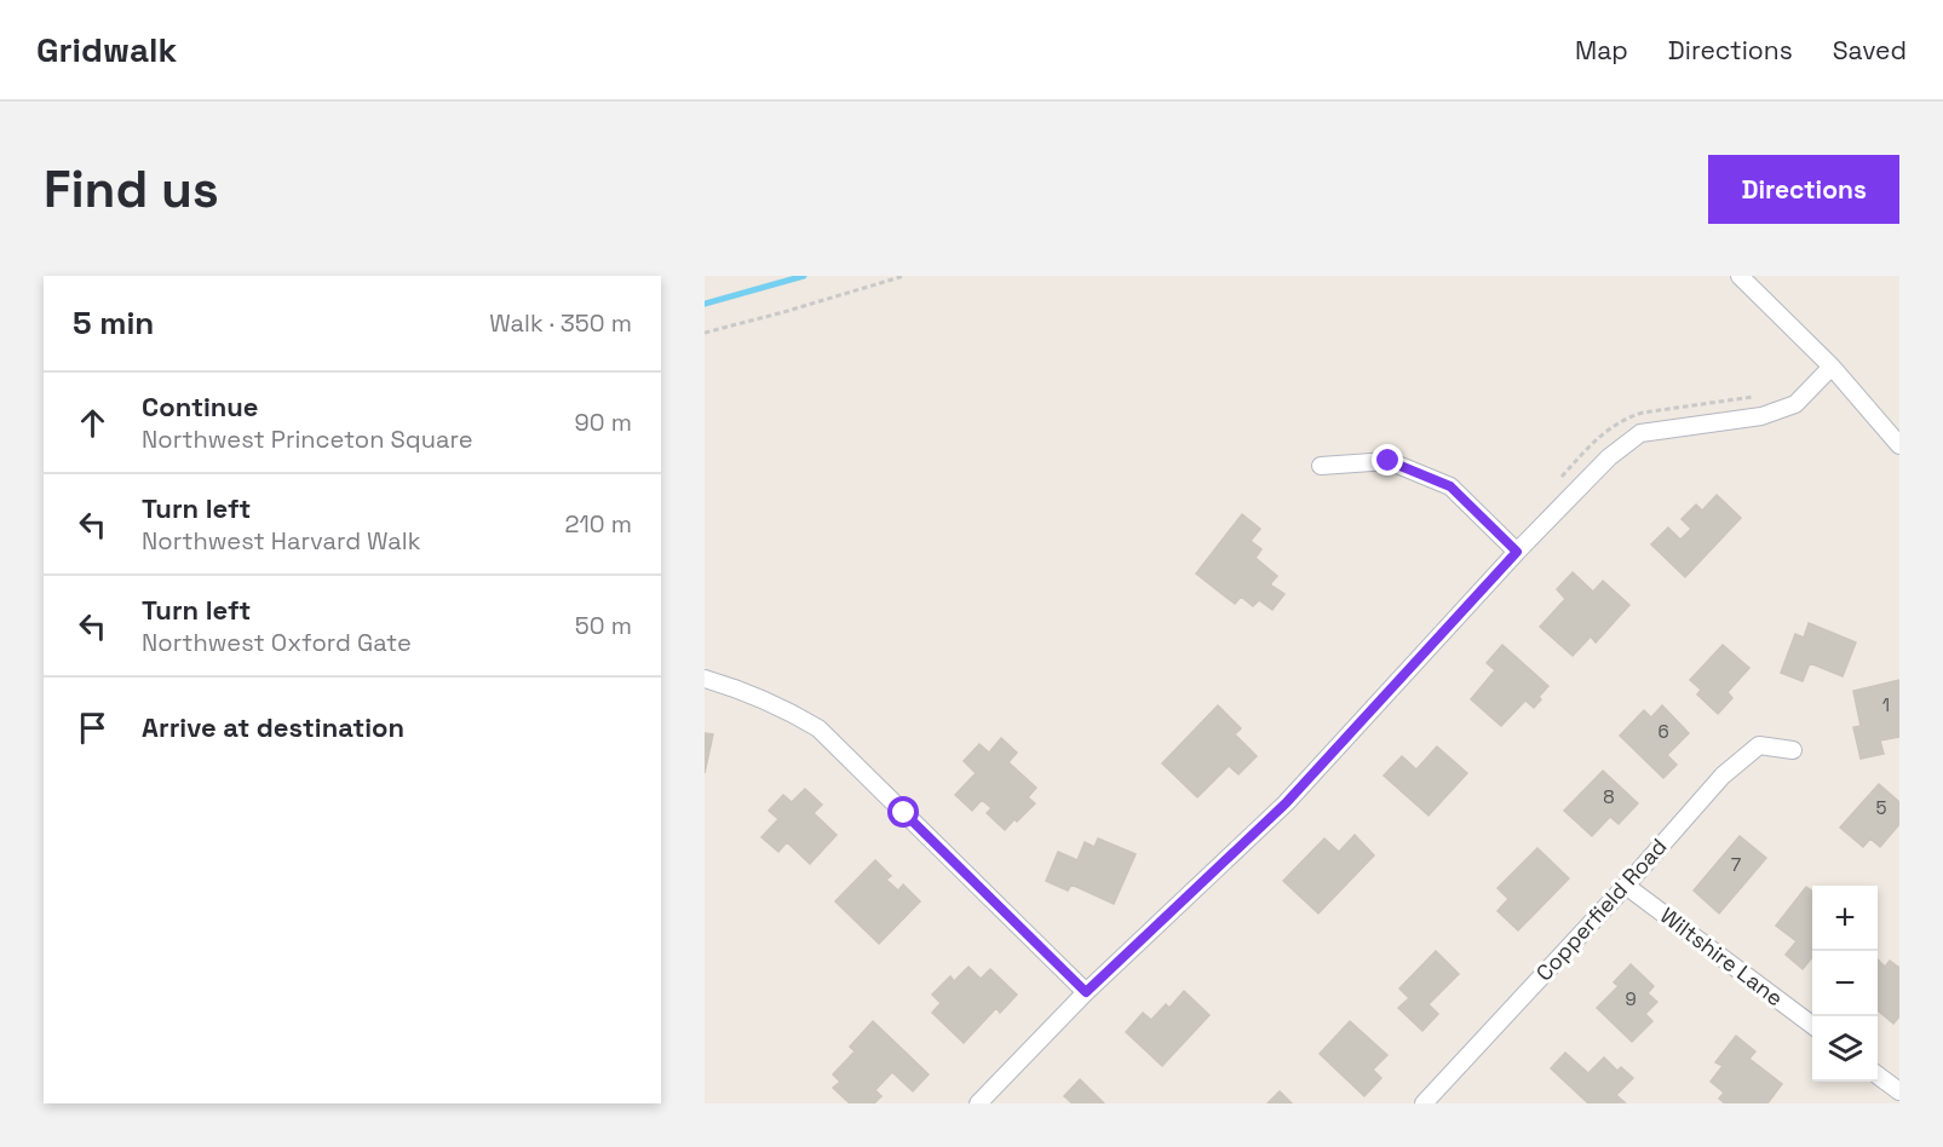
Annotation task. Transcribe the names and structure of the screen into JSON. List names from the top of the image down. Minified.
{"streets":{"street":["Copperfield Road","Wiltshire Lane"]},"crossings":[["Copperfield Road","Wiltshire Lane"]],"house_numbers":["1","6","8","5","7","9"],"page":{"header":"Gridwalk","nav":["Map","Directions","Saved"],"buttons":"Directions","title":"Find us","heading":["5 min","Walk · 350 m"],"list":[["Continue","Northwest Princeton Square","90 m"],["Turn left","Northwest Harvard Walk","210 m"],["Turn left","Northwest Oxford Gate","50 m"],"Arrive at destination"],"map_buttons":["+","−"]}}
